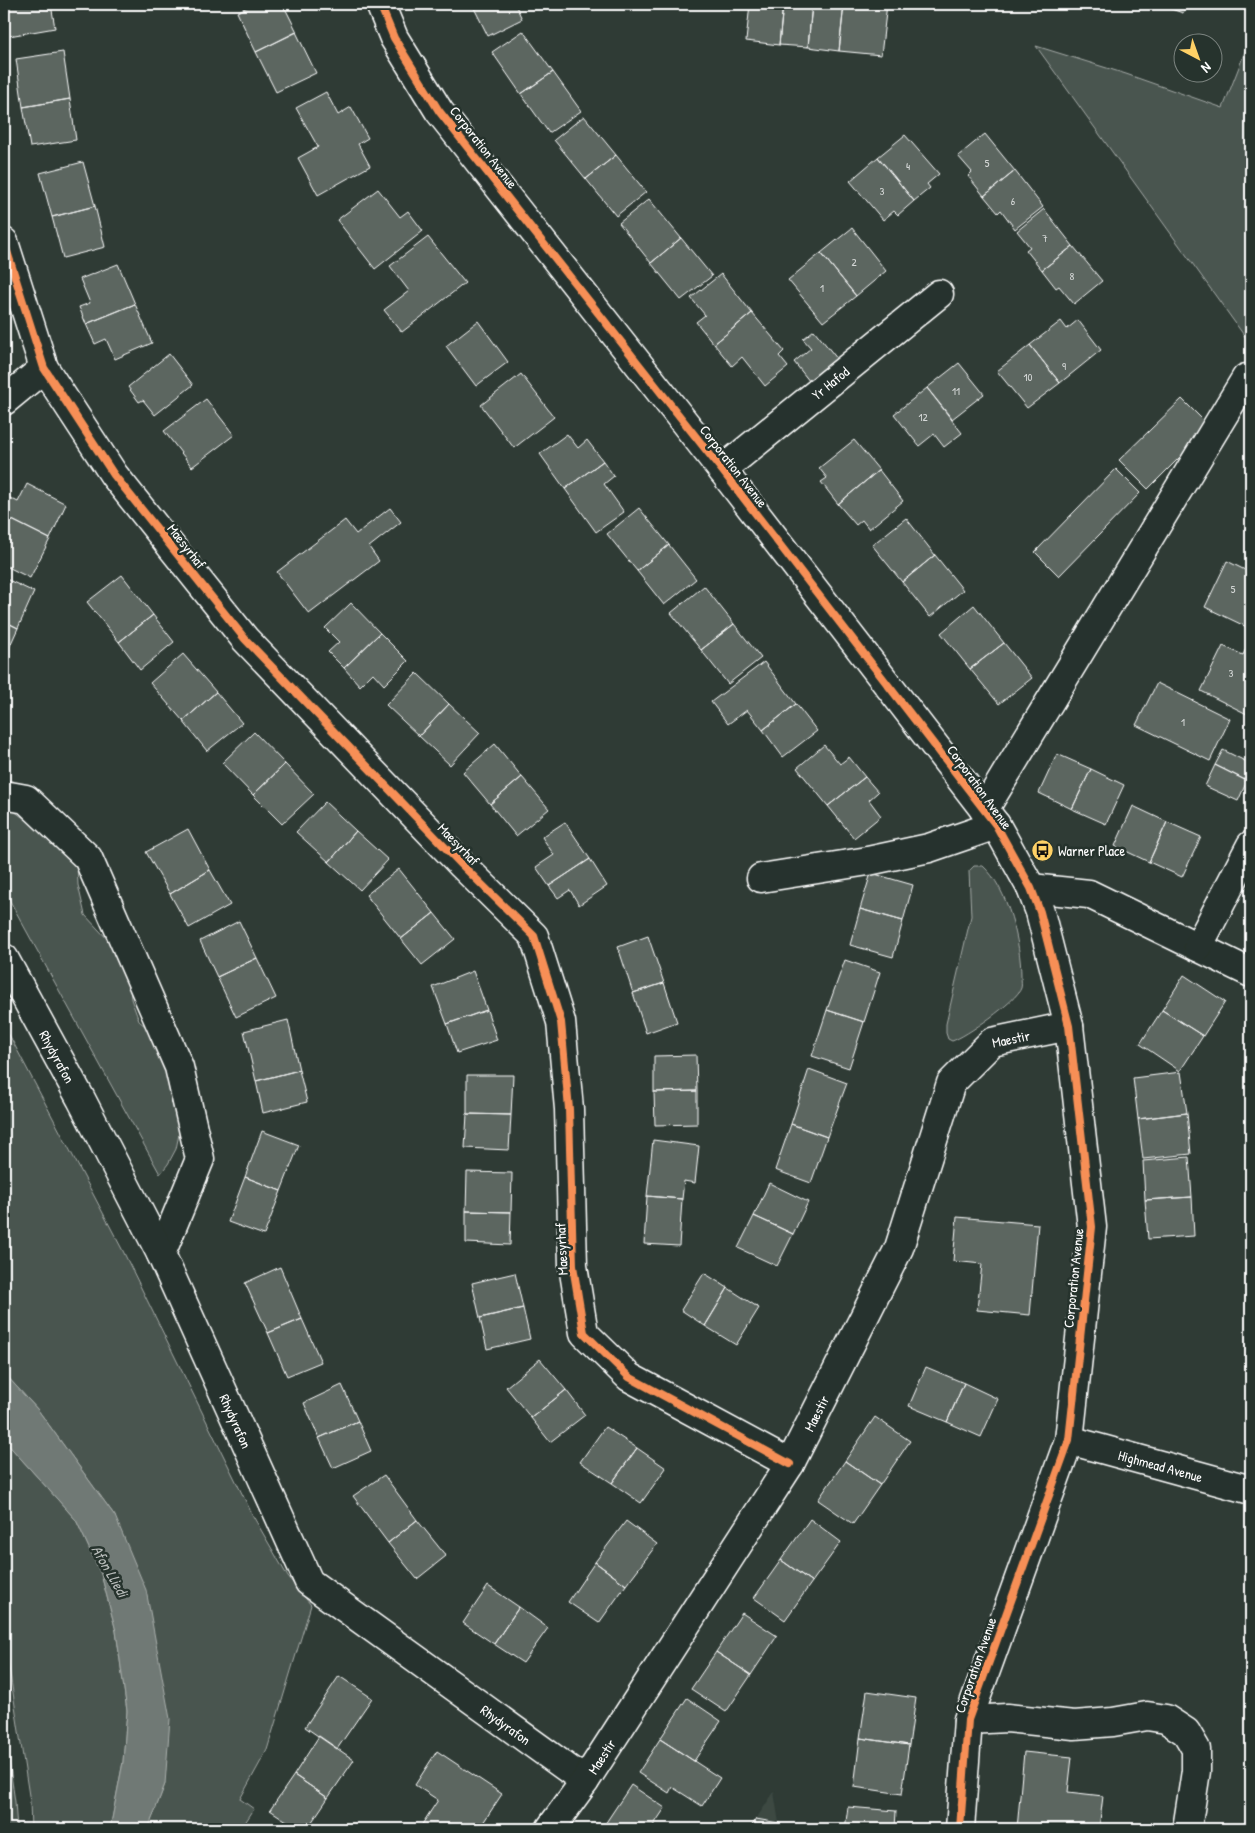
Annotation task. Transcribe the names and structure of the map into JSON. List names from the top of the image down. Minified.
{"streets":{"street":["Corporation Avenue","Yr Hafod","Maesyrhaf","Maestir","Rhydyrafon","Highmead Avenue"]},"crossings":[["Corporation Avenue","Yr Hafod"],["Corporation Avenue","Maestir"],["Corporation Avenue","Highmead Avenue"],["Maesyrhaf","Maestir"],["Maestir","Rhydyrafon"]],"water":["Afon Lliedi"],"places":{"bus stop":["Warner Place"]},"house_numbers":["5","4","3","6","7","2","8","1","9","10","11","12","5","3","1"],"north":"bottom right"}
